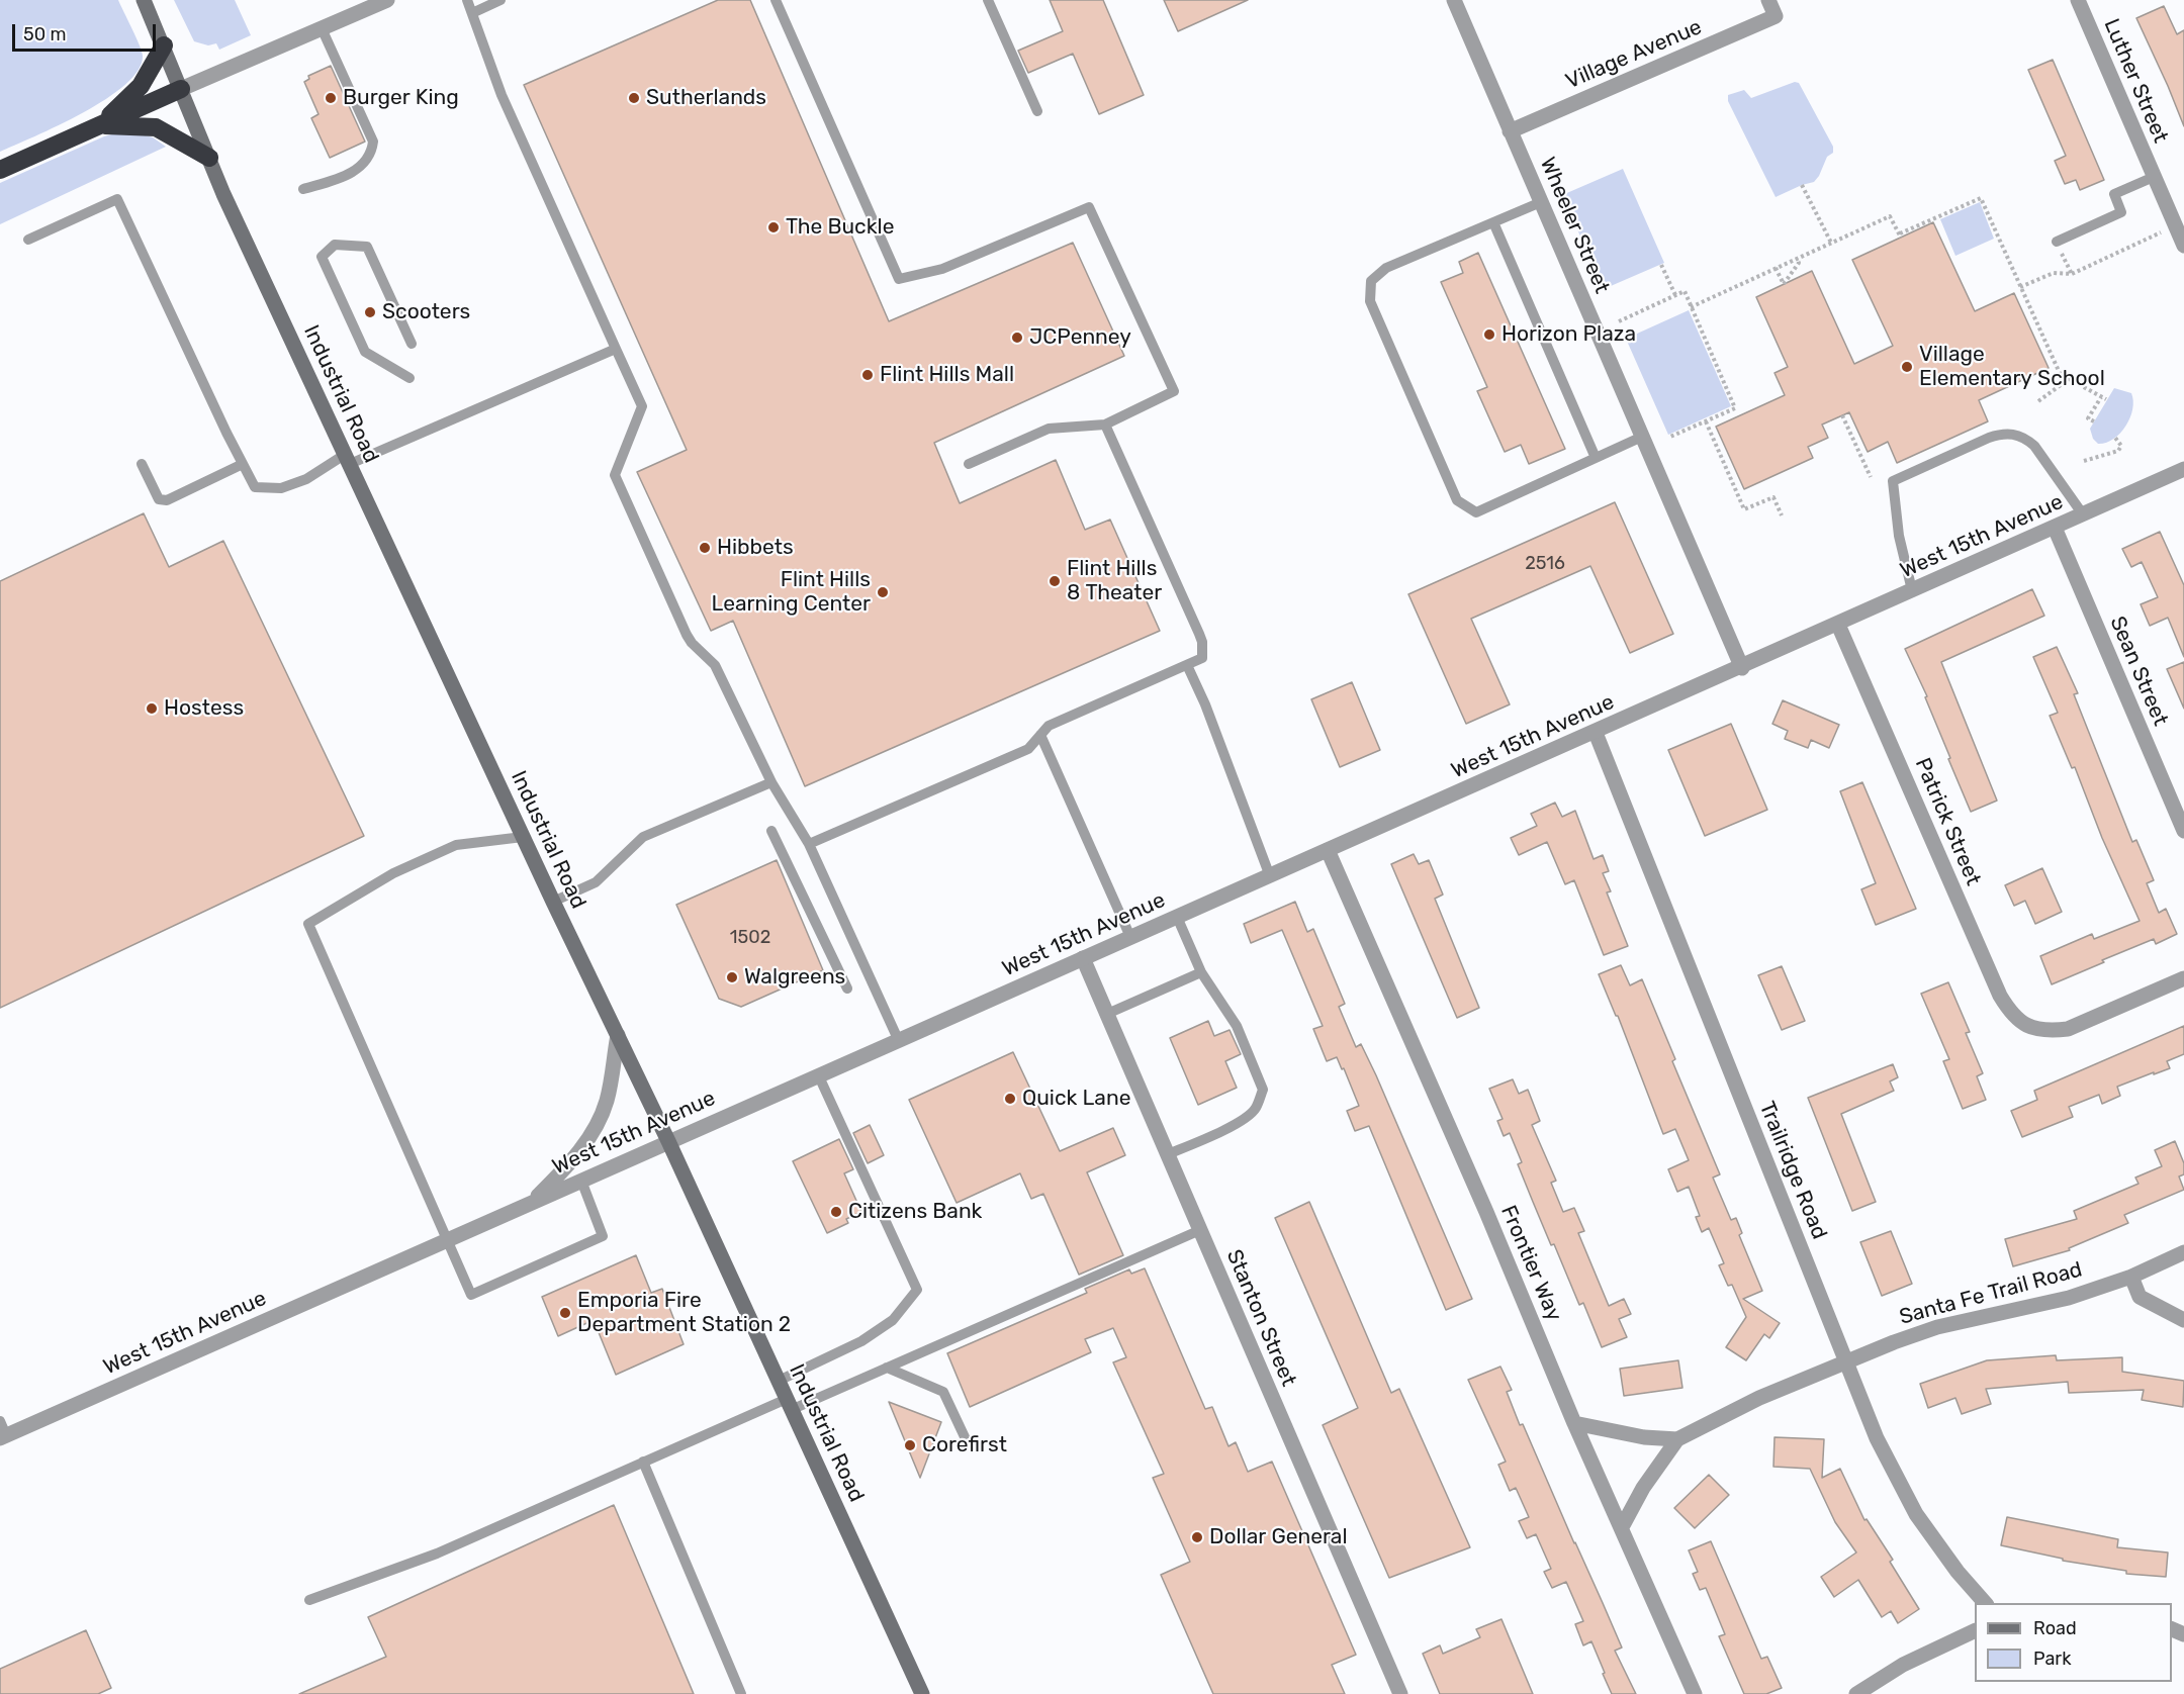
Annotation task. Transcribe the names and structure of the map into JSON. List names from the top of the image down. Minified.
{"streets":{"main road":["Industrial Road"],"street":["Village Avenue","Luther Street","Wheeler Street","West 15th Avenue","Sean Street","Patrick Street","Trailridge Road","Frontier Way","Santa Fe Trail Road","Stanton Street"]},"crossings":[["Village Avenue","Wheeler Street"],["Wheeler Street","West 15th Avenue"],["Industrial Road","West 15th Avenue"],["West 15th Avenue","Sean Street"],["West 15th Avenue","Patrick Street"],["West 15th Avenue","Trailridge Road"],["West 15th Avenue","Frontier Way"],["West 15th Avenue","Stanton Street"],["Trailridge Road","Santa Fe Trail Road"],["Frontier Way","Santa Fe Trail Road"]],"places":["Burger King","Sutherlands","The Buckle","Scooters","Horizon Plaza","JCPenney","Village Elementary School","Flint Hills Mall","Hibbets","Flint Hills 8 Theater","Flint Hills Learning Center","Hostess","Walgreens","Quick Lane","Citizens Bank","Emporia Fire Department Station 2","Corefirst","Dollar General"],"house_numbers":["2516","1502"],"legend":["Road","Park"],"scale_bar":"50 m"}
